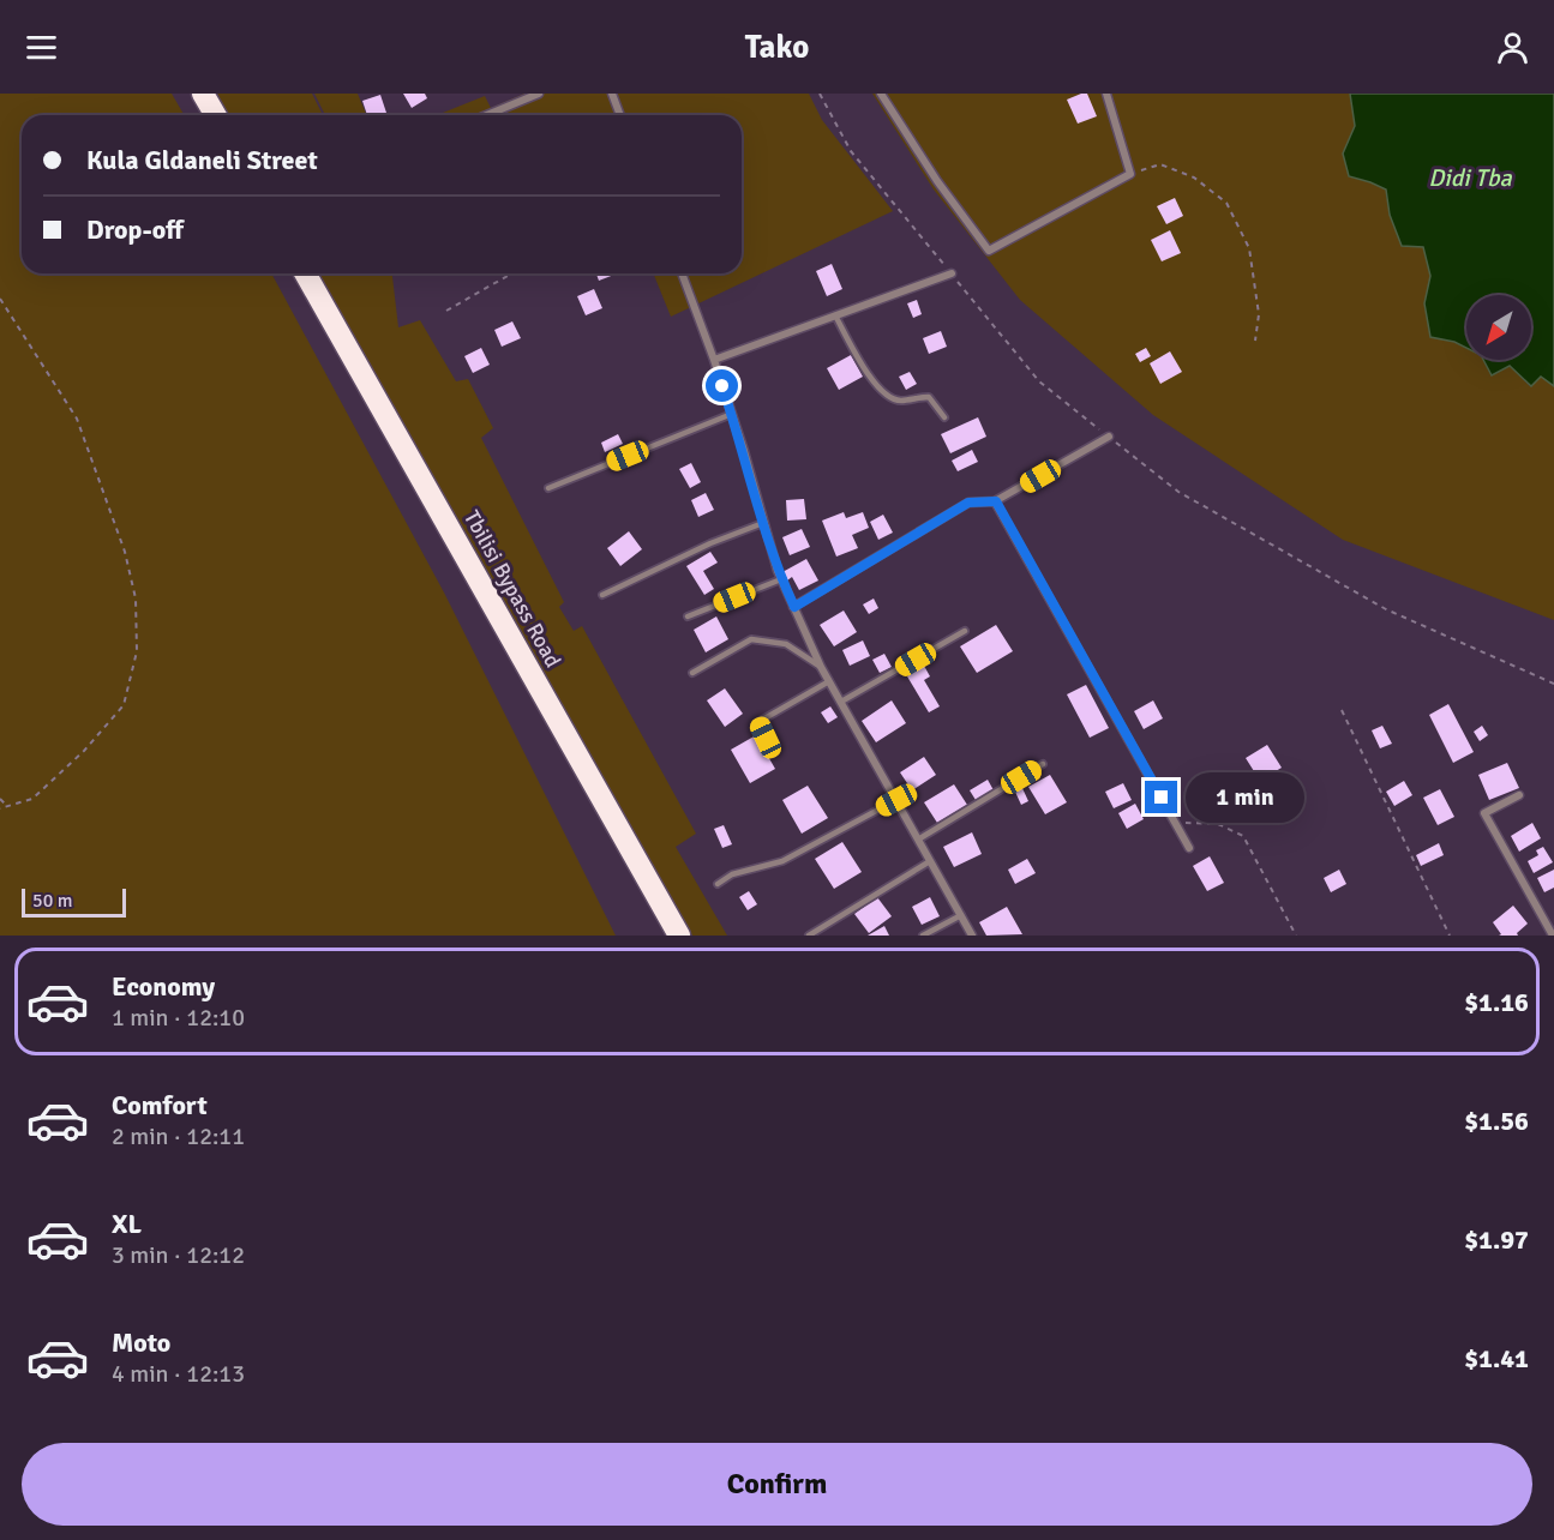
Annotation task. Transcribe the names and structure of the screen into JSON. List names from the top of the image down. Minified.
{"streets":{"highway":["Tbilisi Bypass Road"]},"water":["Didi Tba"],"scale_bar":"50 m","north":"bottom left","page":{"header":"Tako","banner":["Kula Gldaneli Street","Drop-off"],"bubble":"1 min","scale":"50 m","list":[{"name":"Economy","note":"1 min · 12:10","value":"$1.16"},{"name":"Comfort","note":"2 min · 12:11","value":"$1.56"},{"name":"XL","note":"3 min · 12:12","value":"$1.97"},{"name":"Moto","note":"4 min · 12:13","value":"$1.41"}],"buttons":"Confirm"}}
